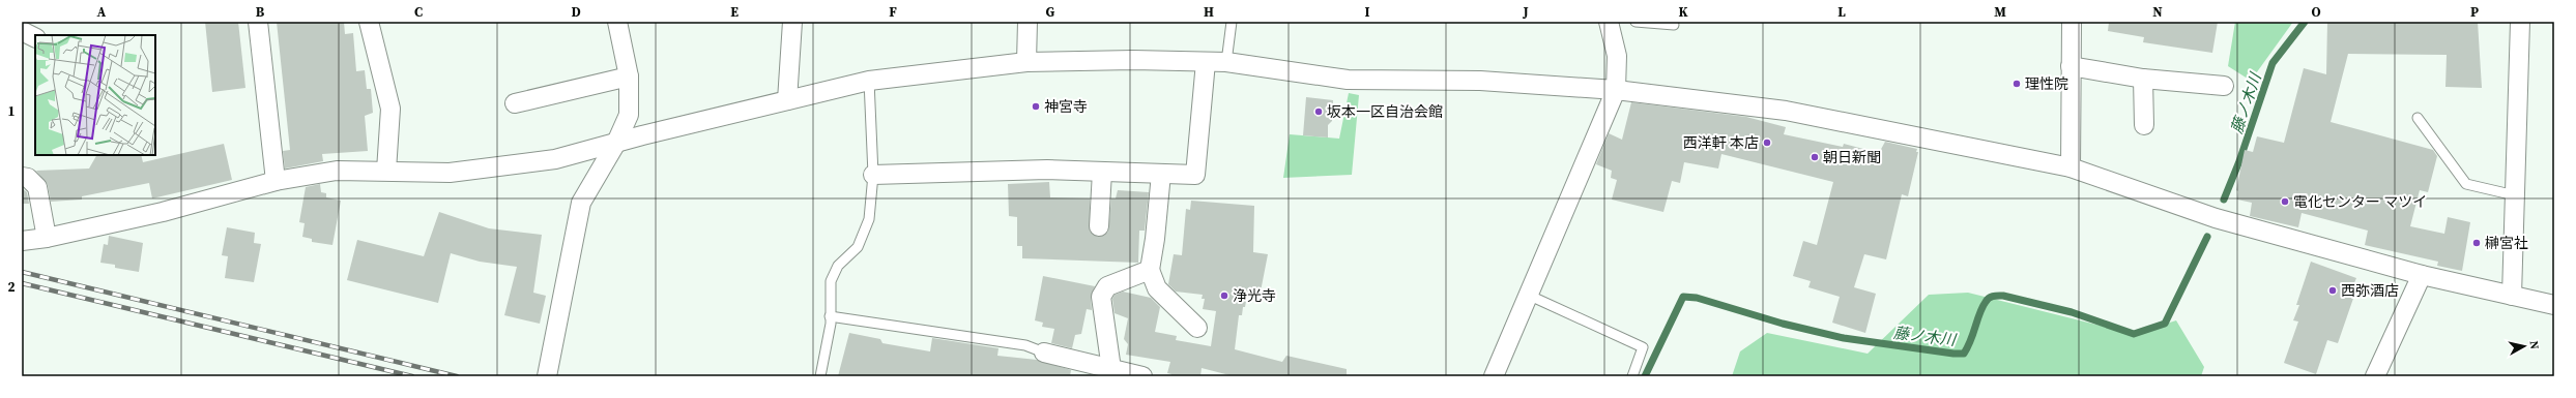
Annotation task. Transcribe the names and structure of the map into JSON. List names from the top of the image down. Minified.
{"water":["藤ノ木川"],"places":["理性院","神宮寺","坂本一区自治会館","西洋軒 本店","朝日新聞","電化センター マツイ","榊宮社","西弥酒店","浄光寺"],"north":"right","grid":{"columns":["A","B","C","D","E","F","G","H","I","J","K","L","M","N","O","P"],"rows":["1","2"]}}
